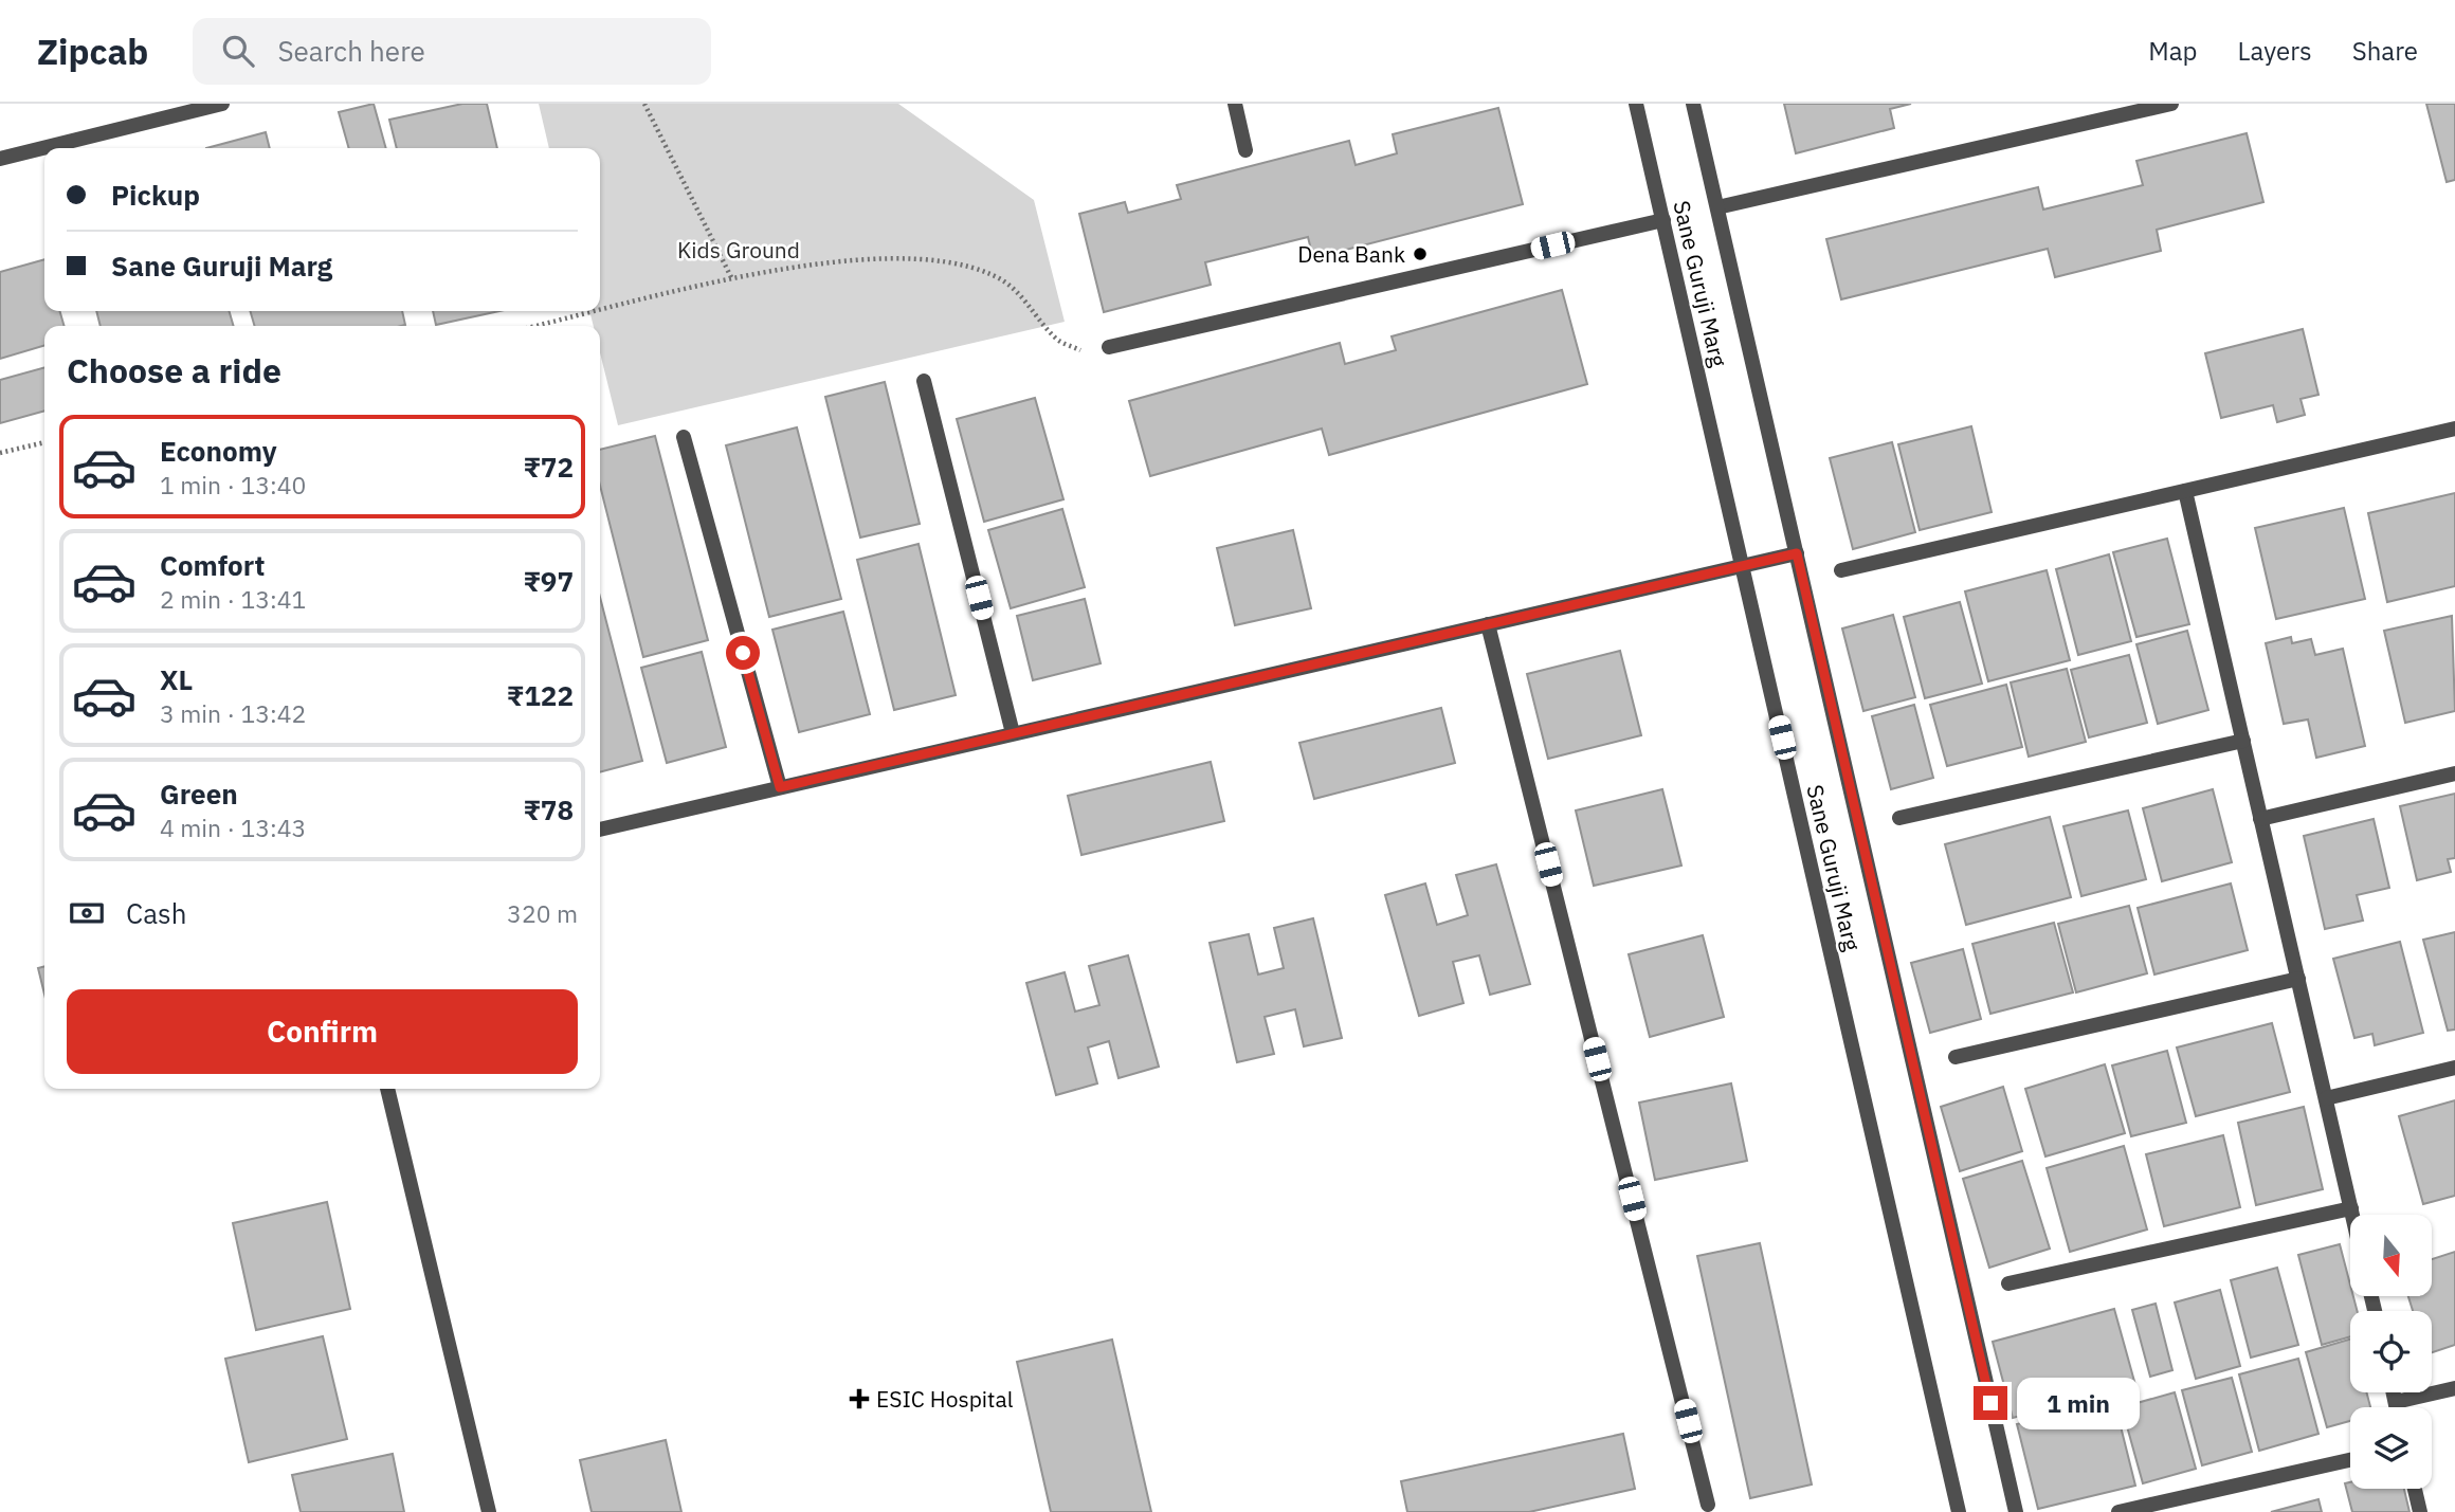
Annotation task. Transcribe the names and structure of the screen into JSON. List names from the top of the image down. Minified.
{"streets":{"street":["Sane Guruji Marg"]},"parks":["Kids Ground"],"places":{"other":["Dena Bank"],"health":["ESIC Hospital"]},"north":"bottom","page":{"header":"Zipcab","search":"Search here","nav":["Map","Layers","Share"],"banner":["Pickup","Sane Guruji Marg"],"heading":"Choose a ride","list":[{"name":"Economy","note":"1 min · 13:40","value":"₹72"},{"name":"Comfort","note":"2 min · 13:41","value":"₹97"},{"name":"XL","note":"3 min · 13:42","value":"₹122"},{"name":"Green","note":"4 min · 13:43","value":"₹78"}],"pay":["Cash","320 m"],"buttons":"Confirm","bubble":"1 min"}}
